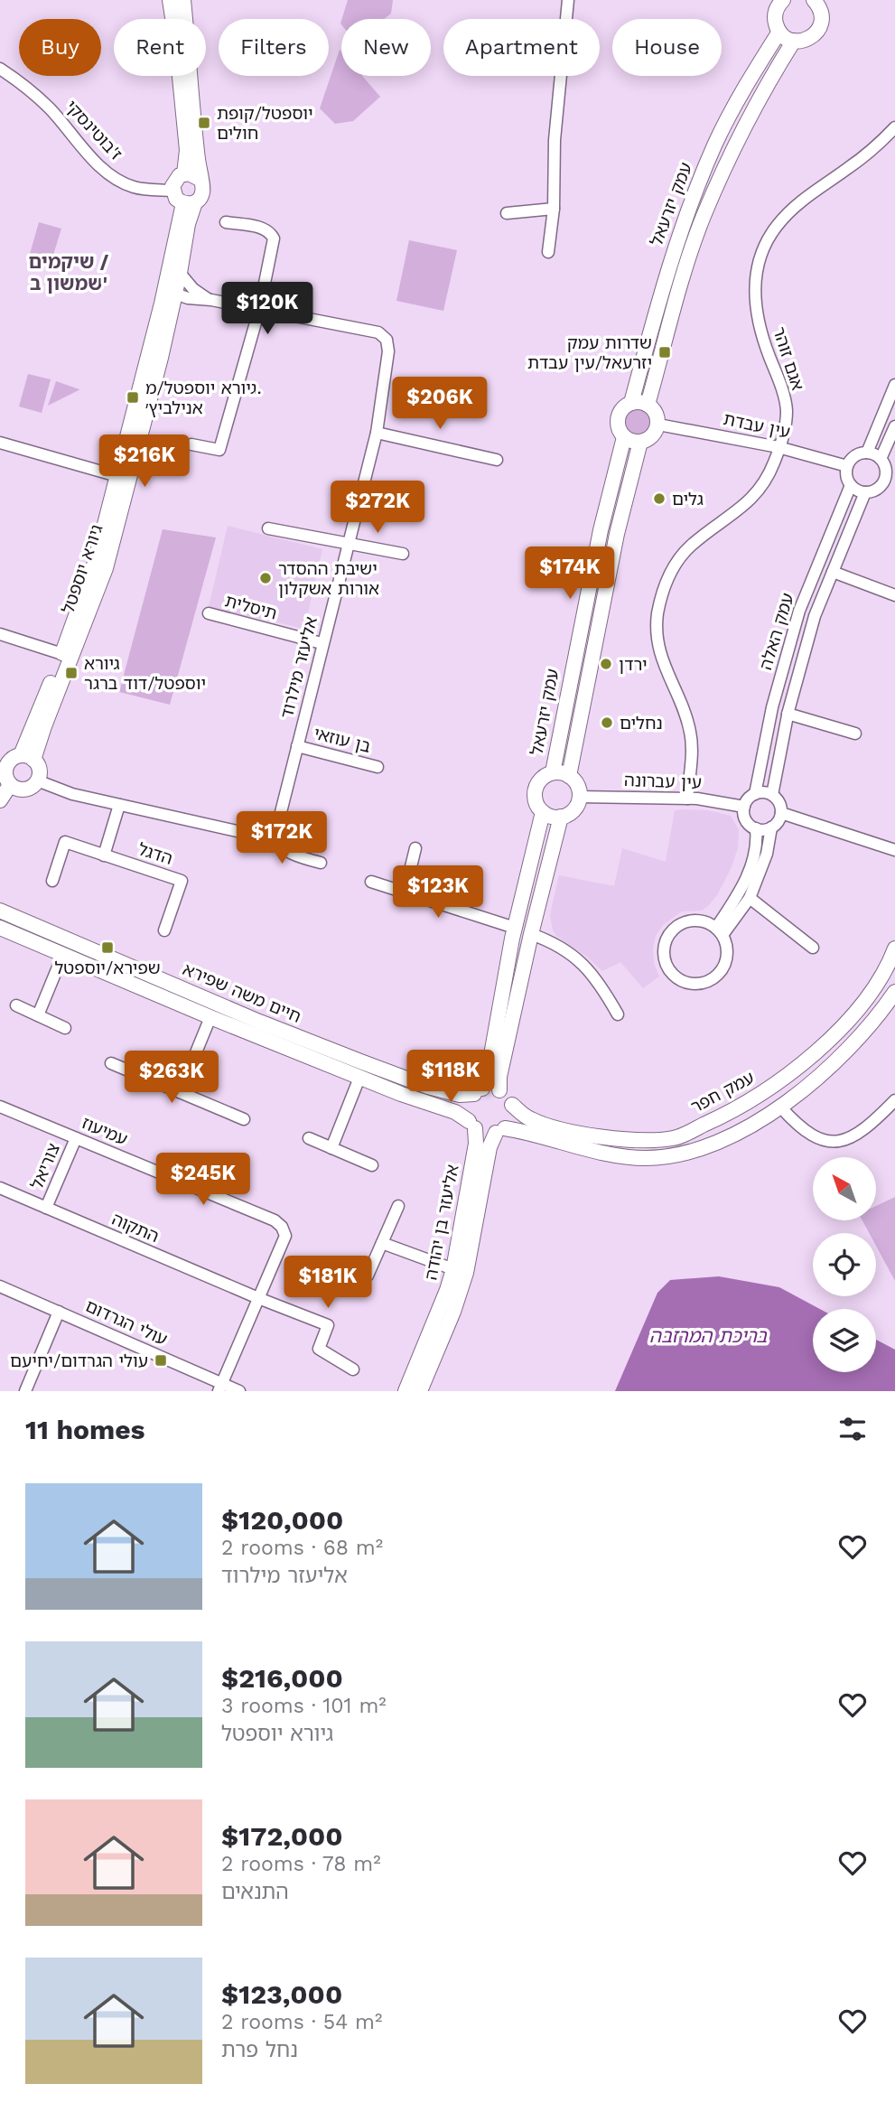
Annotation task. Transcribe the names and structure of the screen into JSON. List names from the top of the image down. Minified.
{"streets":{"street":["ז'בוטינסקי","עמק יזרעאל","אגם זוהר","עין עבדת","גיורא יוספטל","תיסלית","עמק האלה","אליעזר מילרוד","בן עוזאי","עין עברונה","הדגל","חיים משה שפירא","עמק חפר","עמיעוז","צוריאל","אליעזר בן יהודה","התקוה","עולי הגרדום"]},"crossings":[["ז'בוטינסקי","גיורא יוספטל"],["עמק יזרעאל","עין עבדת"],["עמק יזרעאל","עין עברונה"],["אגם זוהר","עין עבדת"],["אגם זוהר","עין עברונה"],["עין עבדת","עמק האלה"],["גיורא יוספטל","אליעזר מילרוד"],["תיסלית","אליעזר מילרוד"],["עמק האלה","עין עברונה"],["אליעזר מילרוד","בן עוזאי"],["חיים משה שפירא","עמק חפר"],["חיים משה שפירא","אליעזר בן יהודה"],["עמק חפר","אליעזר בן יהודה"],["עמיעוז","צוריאל"],["עמיעוז","התקוה"],["עמיעוז","עולי הגרדום"],["צוריאל","התקוה"]],"districts":["שיקמים / שמשון ב'"],"water":["בריכת המרזבה"],"places":{"transit":["יוספטל/קופת חולים","שדרות עמק יזרעאל/עין עבדת","גיורא יוספטל/מ. אנילביץ׳","גיורא יוספטל/דוד ברגר","שפירא/יוספטל","עולי הגרדום/יחיעם"],"other":["גלים","ישיבת ההסדר אורות אשקלון","ירדן","נחלים"]},"north":"top left","page":{"chip":["Buy","Rent","Filters","New","Apartment","House"],"price":["$120K","$206K","$216K","$272K","$174K","$172K","$123K","$118K","$263K","$245K","$181K"],"heading":"11 homes","list":[{"name":"$120,000","note":"2 rooms · 68 m² · אליעזר מילרוד"},{"name":"$216,000","note":"3 rooms · 101 m² · גיורא יוספטל"},{"name":"$172,000","note":"2 rooms · 78 m² · התנאים"},{"name":"$123,000","note":"2 rooms · 54 m² · נחל פרת"}]}}
